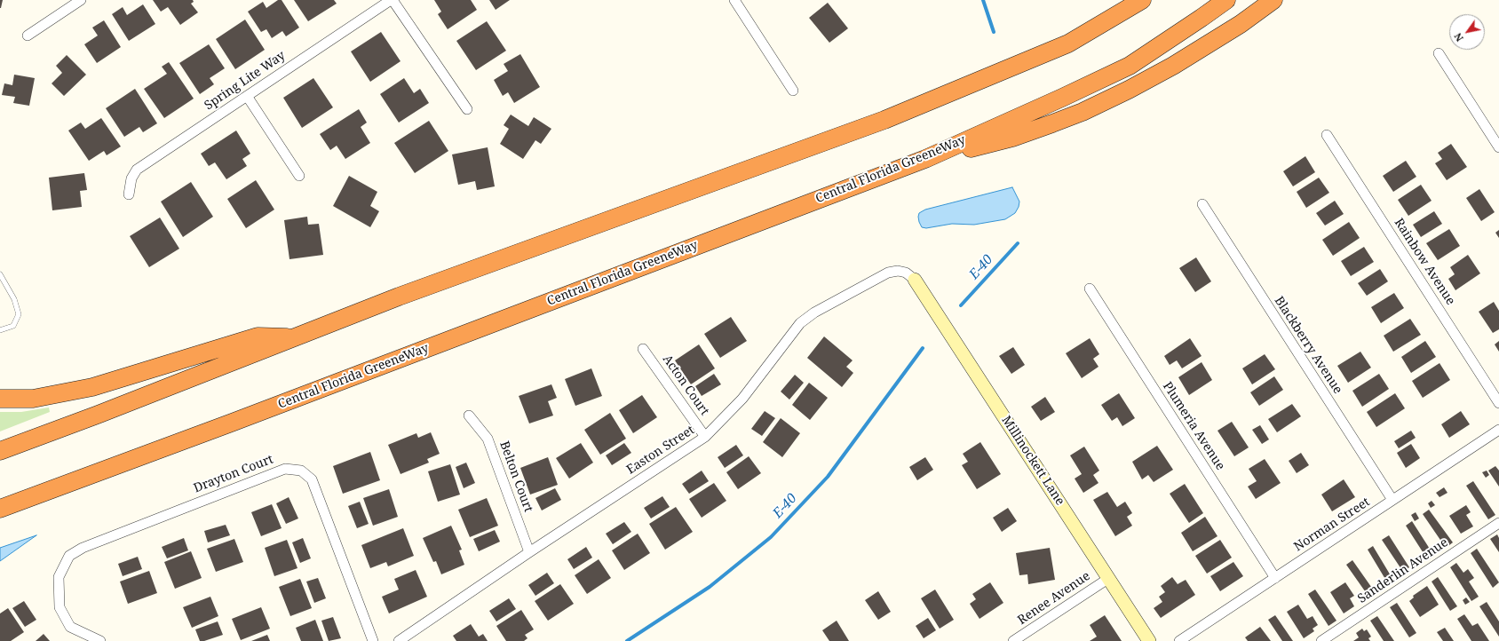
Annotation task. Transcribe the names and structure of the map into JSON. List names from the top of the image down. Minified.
{"streets":{"highway":["Central Florida GreeneWay"],"street":["Spring Lite Way","Rainbow Avenue","Blackberry Avenue","Acton Court","Plumeria Avenue","Easton Street","Millinockett Lane","Drayton Court","Belton Court","Norman Street","Sanderlin Avenue","Renee Avenue"]},"crossings":[["Blackberry Avenue","Norman Street"],["Acton Court","Easton Street"],["Plumeria Avenue","Norman Street"],["Easton Street","Millinockett Lane"],["Easton Street","Belton Court"],["Millinockett Lane","Renee Avenue"]],"water":["E-40"],"north":"bottom left"}
